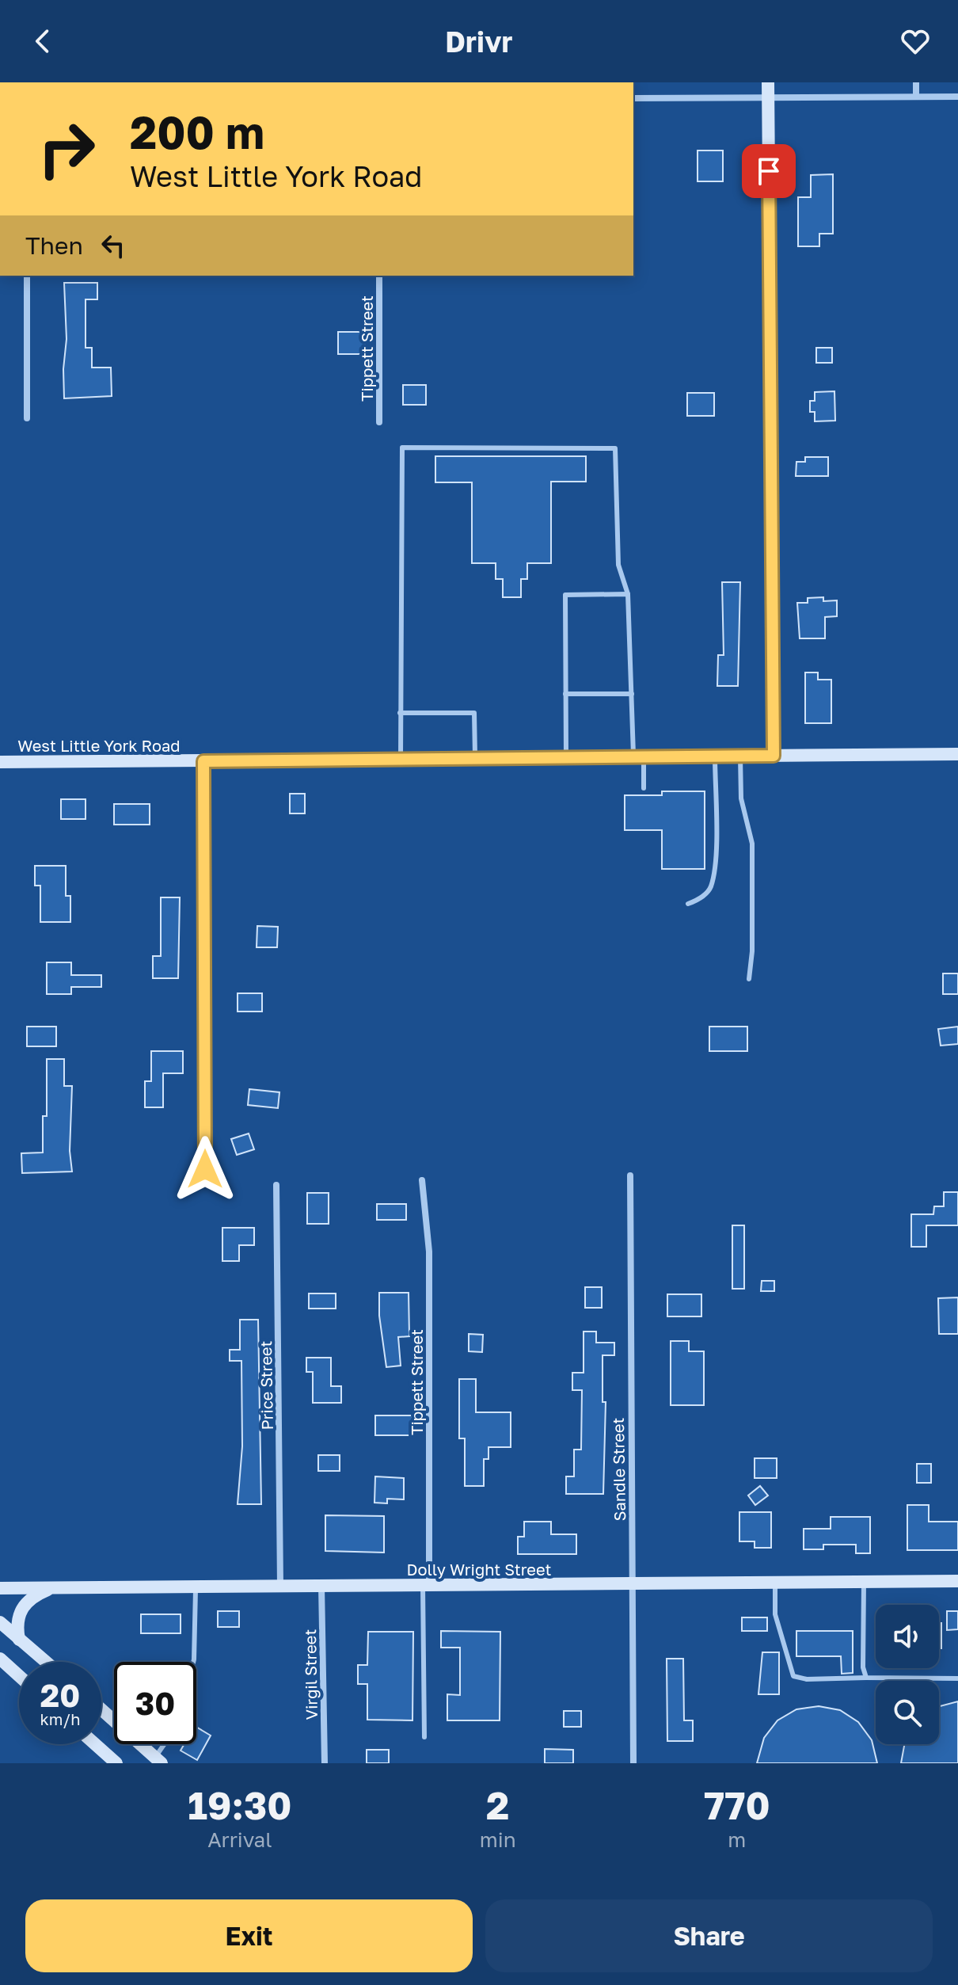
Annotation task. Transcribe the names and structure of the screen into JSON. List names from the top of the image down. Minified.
{"streets":{"street":["Tippett Street","West Little York Road","Price Street","Sandle Street","Dolly Wright Street","Virgil Street"]},"crossings":[["Tippett Street","Dolly Wright Street"],["Price Street","Dolly Wright Street"],["Sandle Street","Dolly Wright Street"],["Dolly Wright Street","Virgil Street"]],"page":{"header":"Drivr","turn":["200 m","West Little York Road"],"then":"Then","speed":"20 km/h","limit":"30","eta":["19:30","Arrival","2","min","770","m"],"buttons":["Exit","Share"]}}
